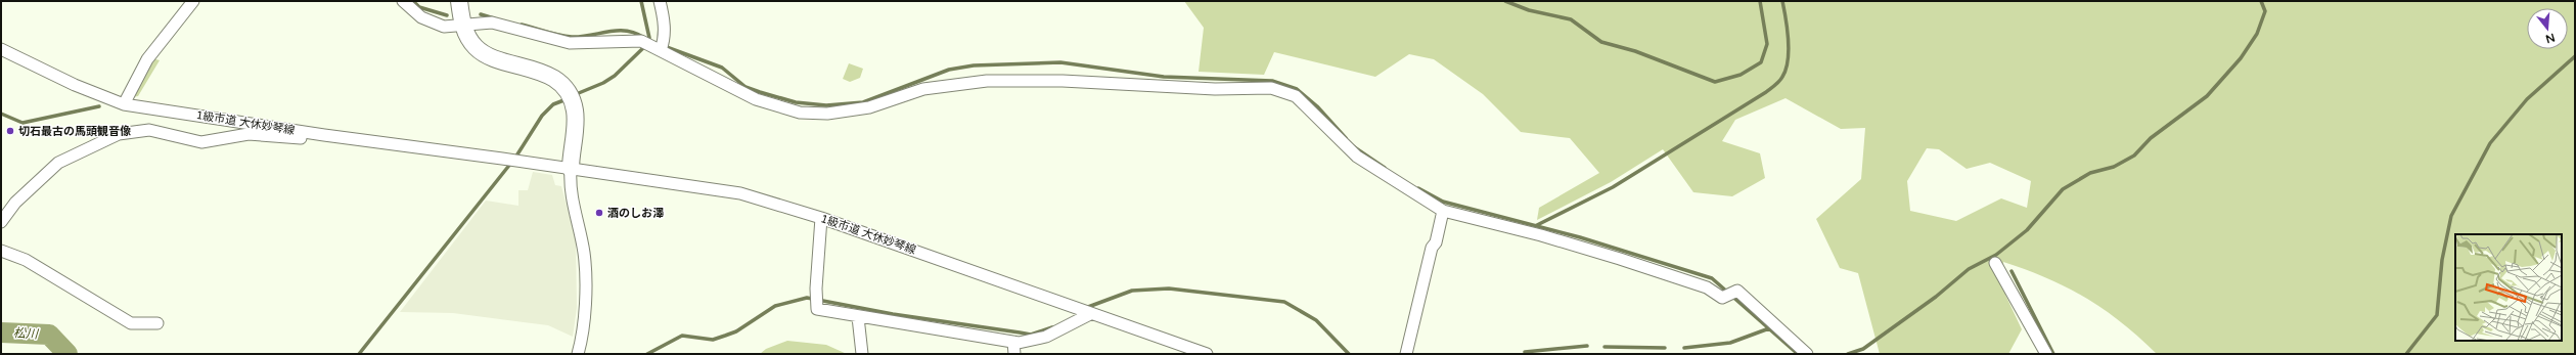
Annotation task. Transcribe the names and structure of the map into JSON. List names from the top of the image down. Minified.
{"streets":{"street":["1級市道 大休妙琴線"]},"water":["松川"],"places":["切石最古の馬頭観音像","酒のしお澤"],"north":"bottom"}
